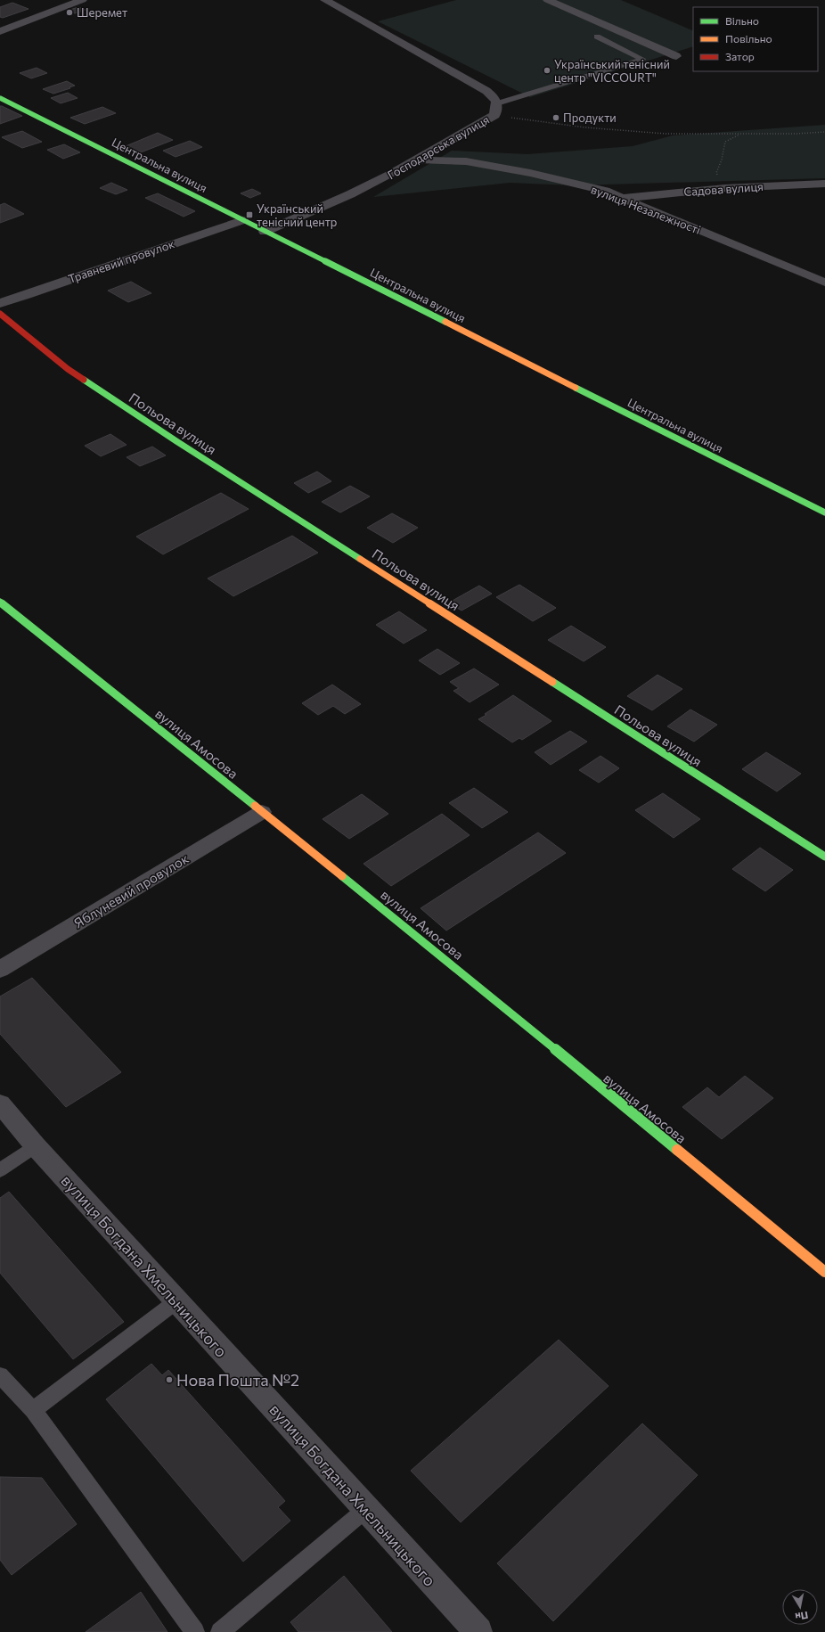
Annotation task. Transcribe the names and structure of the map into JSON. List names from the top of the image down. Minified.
{"streets":{"street":["Господарська вулиця","Центральна вулиця","Садова вулиця","вулиця Незалежності","Травневий провулок","Польова вулиця","вулиця Амосова","Яблуневий провулок","вулиця Богдана Хмельницького"]},"crossings":[["Господарська вулиця","Центральна вулиця"],["Господарська вулиця","вулиця Незалежності"],["Центральна вулиця","Травневий провулок"],["Садова вулиця","вулиця Незалежності"],["вулиця Амосова","Яблуневий провулок"]],"places":{"other":["Шеремет","Український тенісний центр \"VICCOURT\"","Продукти","Нова Пошта №2"],"transit":["Український тенісний центр"]},"legend":["Вільно","Повільно","Затор"],"north":"bottom"}
